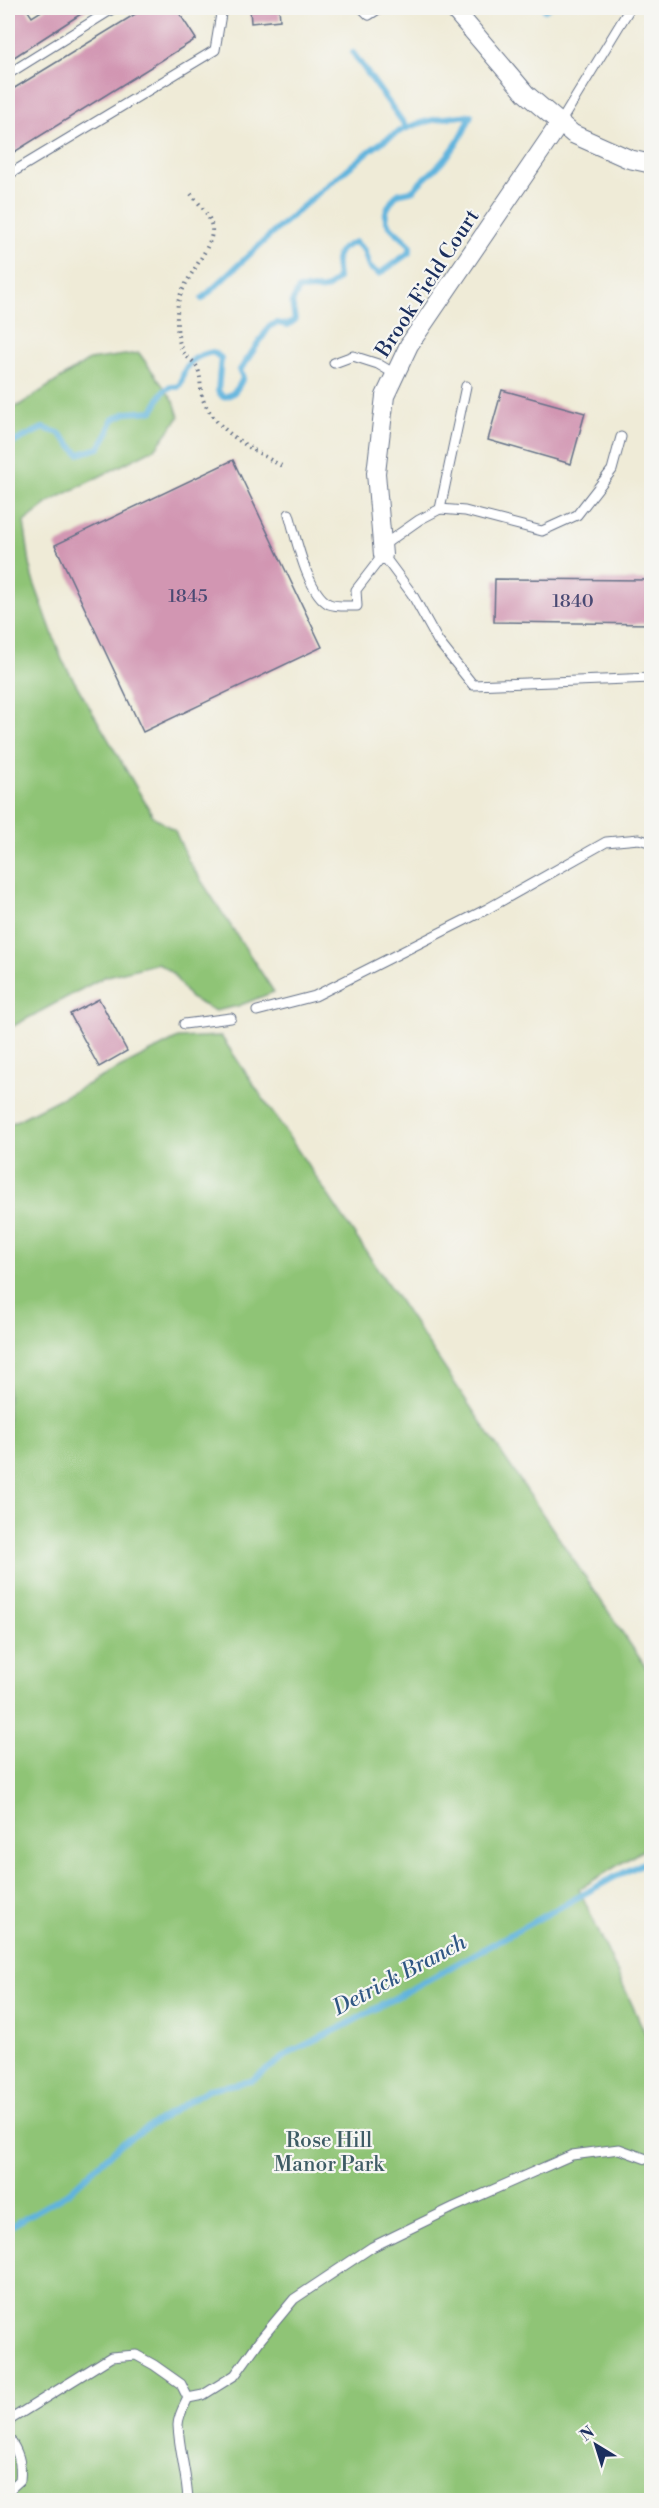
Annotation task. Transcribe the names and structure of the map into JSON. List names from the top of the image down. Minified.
{"streets":{"street":["Brook Field Court"]},"water":["Detrick Branch"],"parks":["Rose Hill Manor Park"],"house_numbers":["1845","1840"],"north":"top left"}
